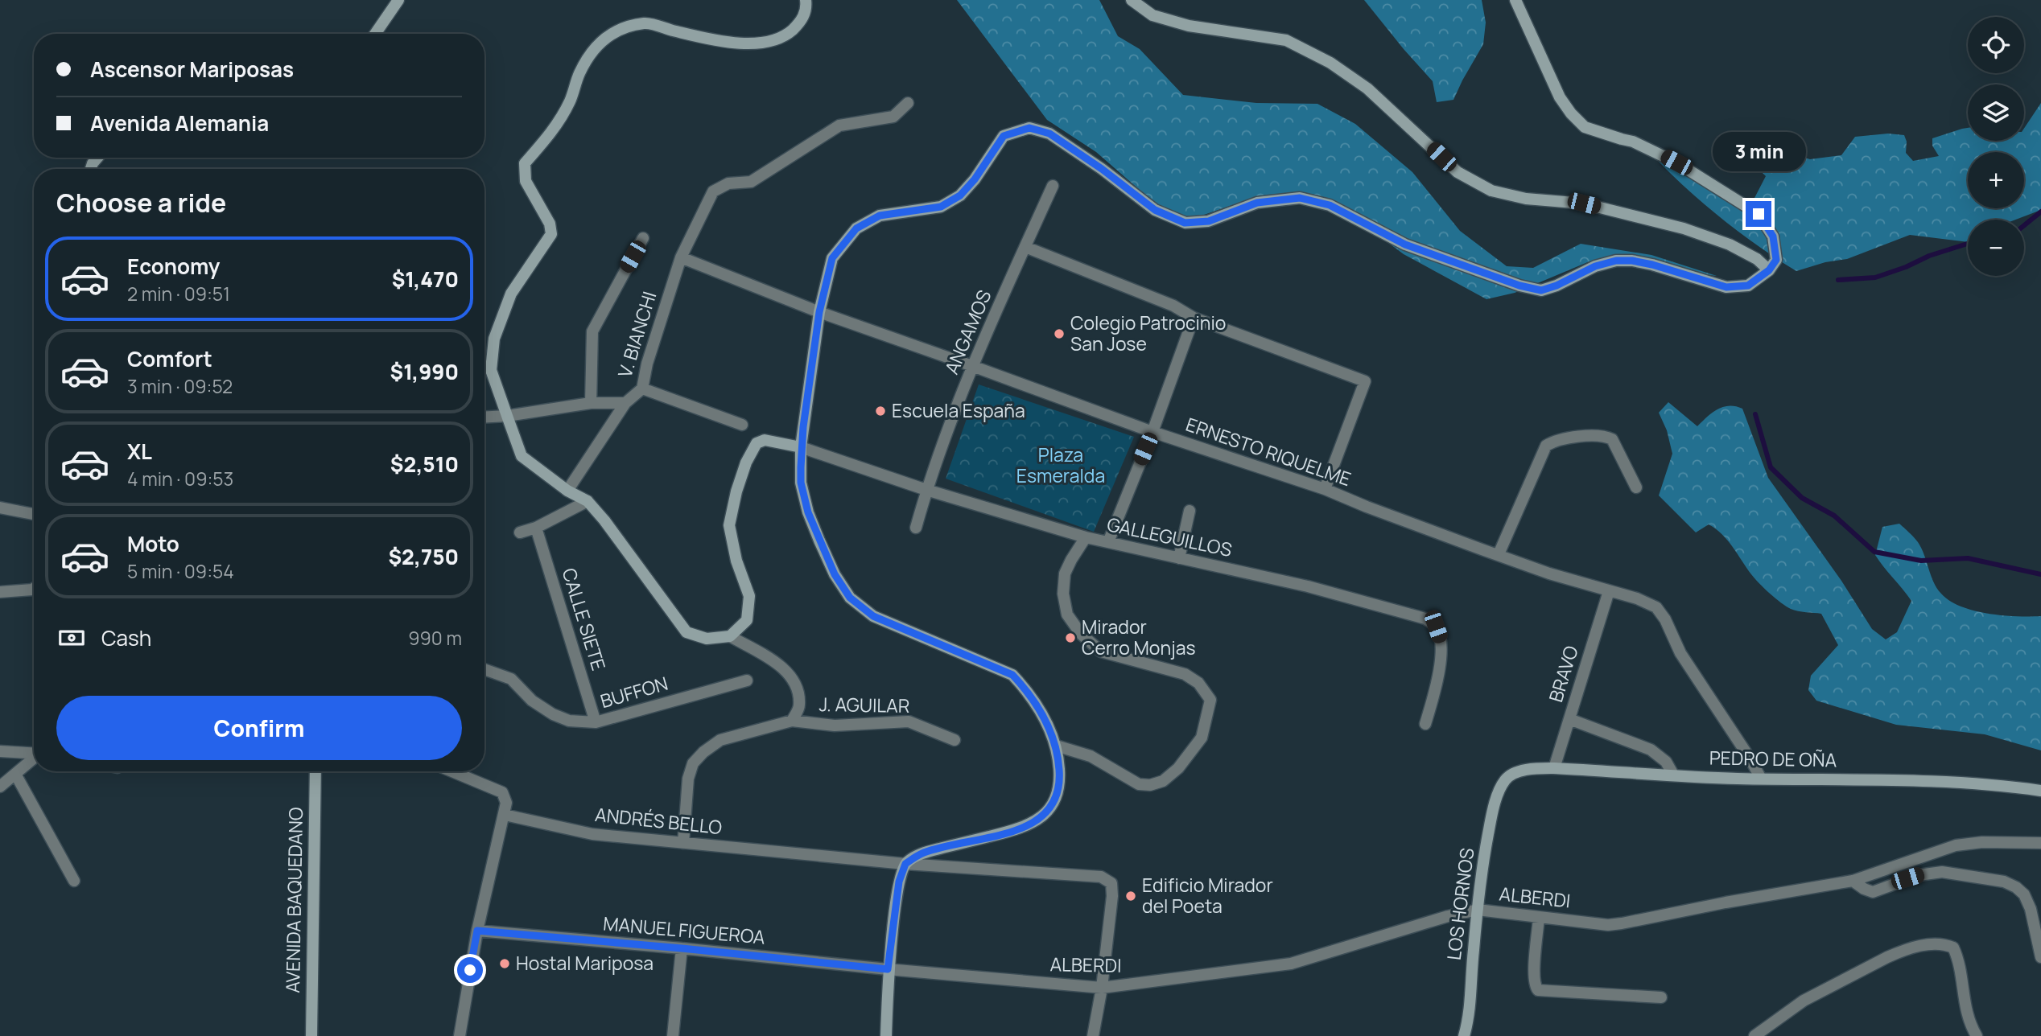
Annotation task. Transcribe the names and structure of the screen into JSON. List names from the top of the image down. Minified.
{"streets":{"street":["ANGAMOS","V. BIANCHI","ERNESTO RIQUELME","GALLEGUILLOS","CALLE SIETE","BRAVO","BUFFON","J. AGUILAR","PEDRO DE OÑA","ANDRÉS BELLO","ALBERDI","AVENIDA BAQUEDANO","LOS HORNOS","MANUEL FIGUEROA"]},"crossings":[["ANGAMOS","ERNESTO RIQUELME"],["ANGAMOS","GALLEGUILLOS"],["V. BIANCHI","ERNESTO RIQUELME"],["ERNESTO RIQUELME","BRAVO"],["ERNESTO RIQUELME","PEDRO DE OÑA"],["CALLE SIETE","BUFFON"],["BRAVO","PEDRO DE OÑA"],["J. AGUILAR","ANDRÉS BELLO"],["PEDRO DE OÑA","LOS HORNOS"],["ANDRÉS BELLO","ALBERDI"],["ALBERDI","LOS HORNOS"],["ALBERDI","MANUEL FIGUEROA"]],"parks":["Plaza Esmeralda"],"places":["Colegio Patrocinio San Jose","Escuela España","Mirador Cerro Monjas","Edificio Mirador del Poeta","Hostal Mariposa"],"page":{"map_buttons":["+","−"],"banner":["Ascensor Mariposas","Avenida Alemania"],"bubble":"3 min","heading":"Choose a ride","list":[{"name":"Economy","note":"2 min · 09:51","value":"$1,470"},{"name":"Comfort","note":"3 min · 09:52","value":"$1,990"},{"name":"XL","note":"4 min · 09:53","value":"$2,510"},{"name":"Moto","note":"5 min · 09:54","value":"$2,750"}],"pay":["Cash","990 m"],"buttons":"Confirm"}}
